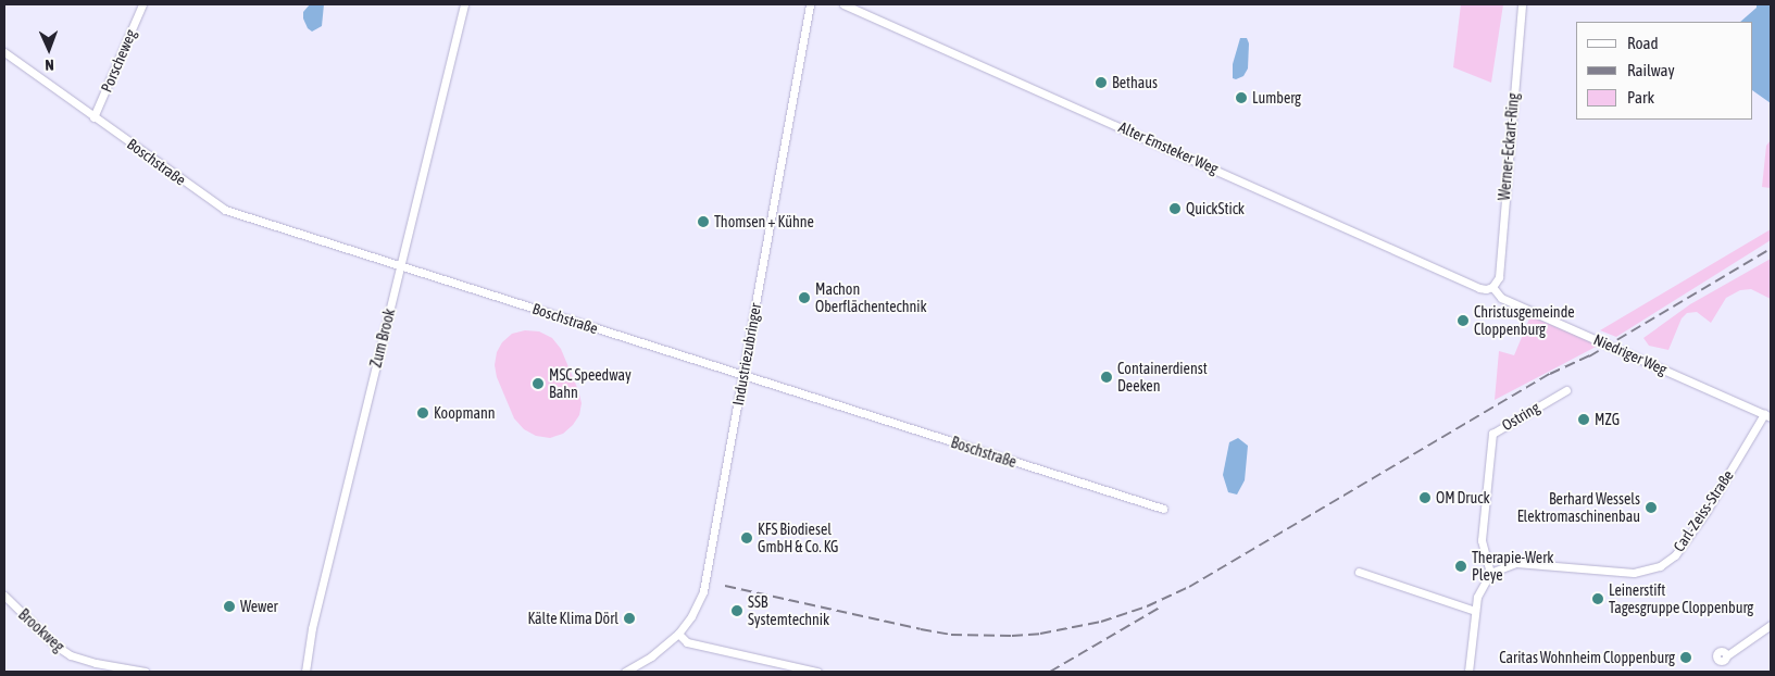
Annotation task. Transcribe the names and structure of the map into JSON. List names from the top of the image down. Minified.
{"streets":{"street":["Porscheweg","Werner-Eckart-Ring","Alter Emsteker Weg","Boschstraße","Zum Brook","Industriezubringer","Niedriger Weg","Ostring","Carl-Zeiss-Straße","Brookweg"]},"crossings":[["Porscheweg","Boschstraße"],["Werner-Eckart-Ring","Alter Emsteker Weg"],["Werner-Eckart-Ring","Niedriger Weg"],["Alter Emsteker Weg","Niedriger Weg"],["Boschstraße","Zum Brook"],["Boschstraße","Industriezubringer"],["Niedriger Weg","Carl-Zeiss-Straße"],["Ostring","Carl-Zeiss-Straße"]],"places":["Bethaus","Lumberg","QuickStick","Thomsen + Kühne","Machon Oberflächentechnik","Christusgemeinde Cloppenburg","Containerdienst Deeken","MSC Speedway Bahn","Koopmann","MZG","OM Druck","Berhard Wessels Elektromaschinenbau","KFS Biodiesel GmbH & Co. KG","Therapie-Werk Pleye","Leinerstift Tagesgruppe Cloppenburg","Wewer","SSB Systemtechnik","Kälte Klima Dörl","Caritas Wohnheim Cloppenburg"],"legend":["Road","Railway","Park"],"north":"bottom"}
